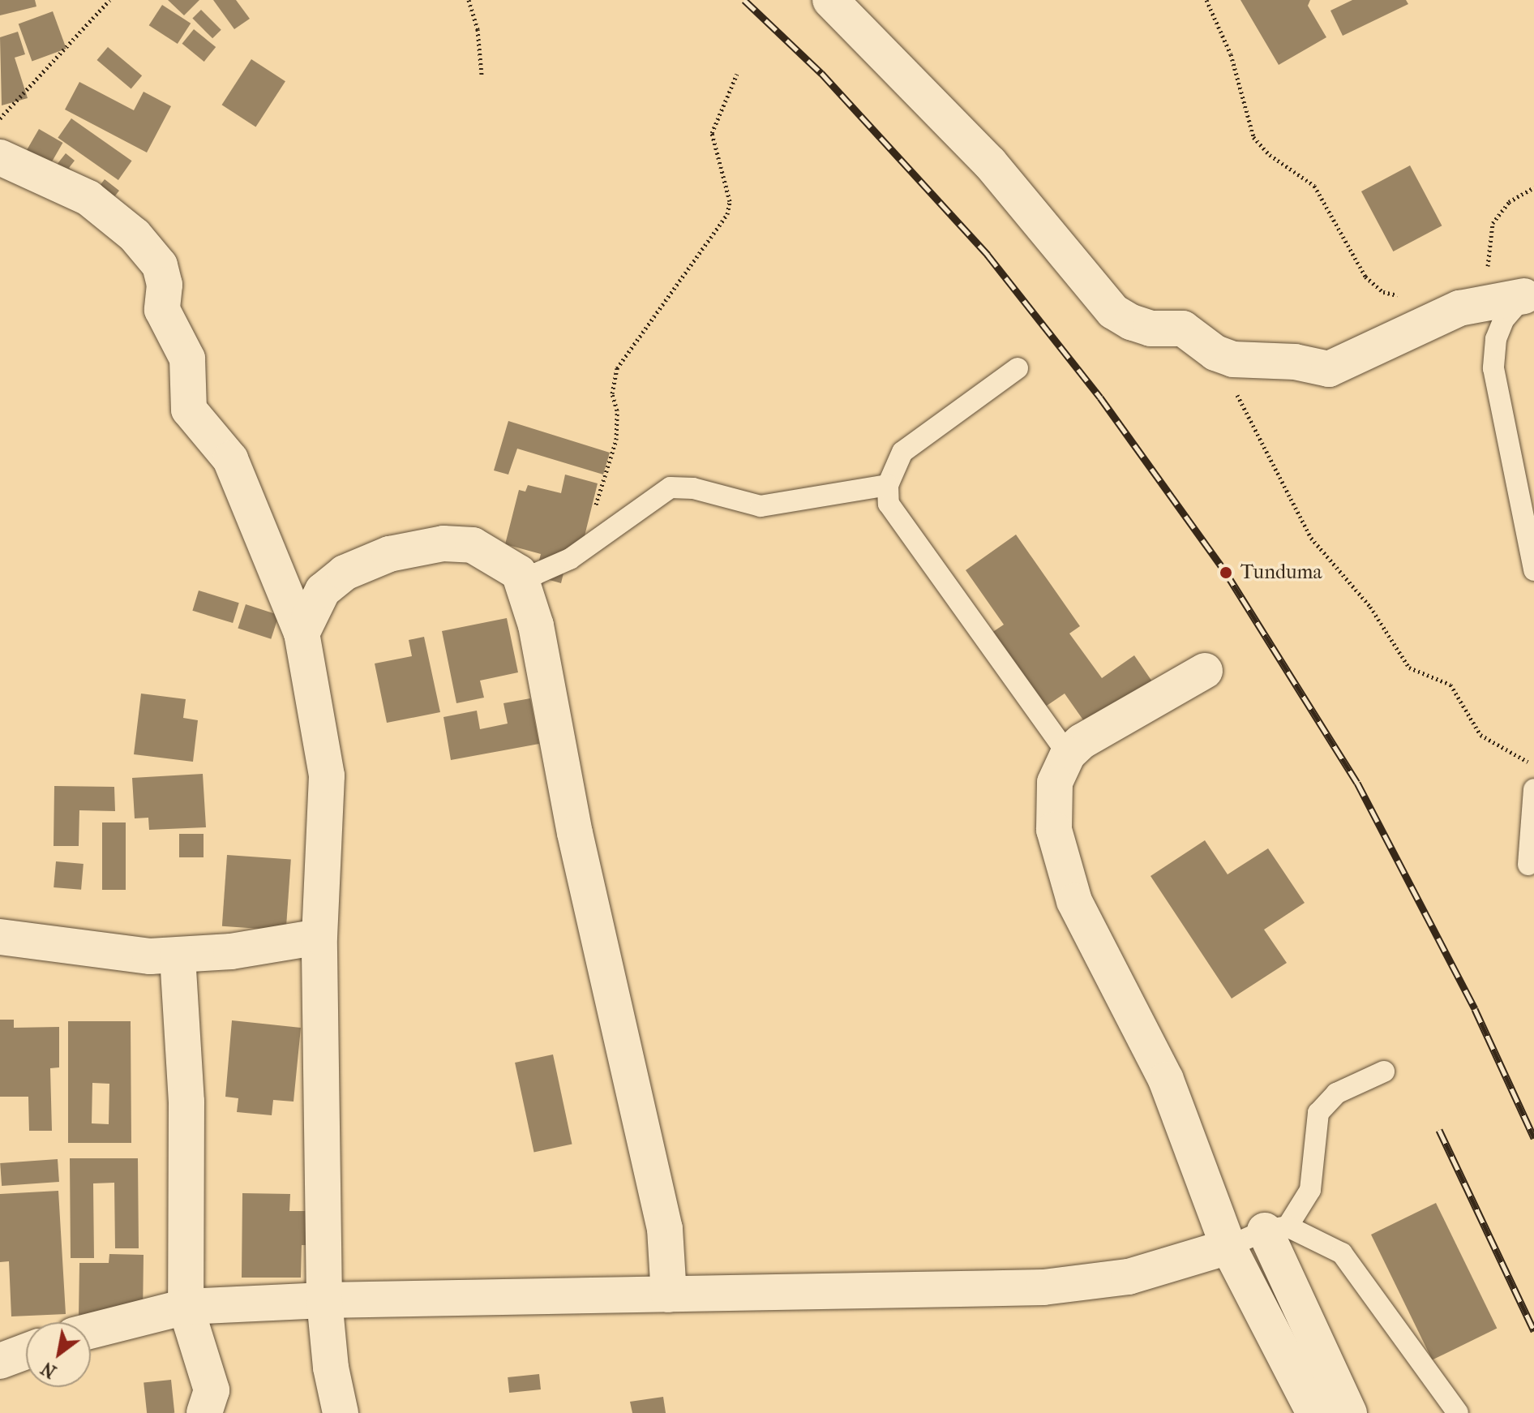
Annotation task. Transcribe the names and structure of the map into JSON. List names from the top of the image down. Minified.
{"places":["Tunduma"],"north":"bottom left"}
